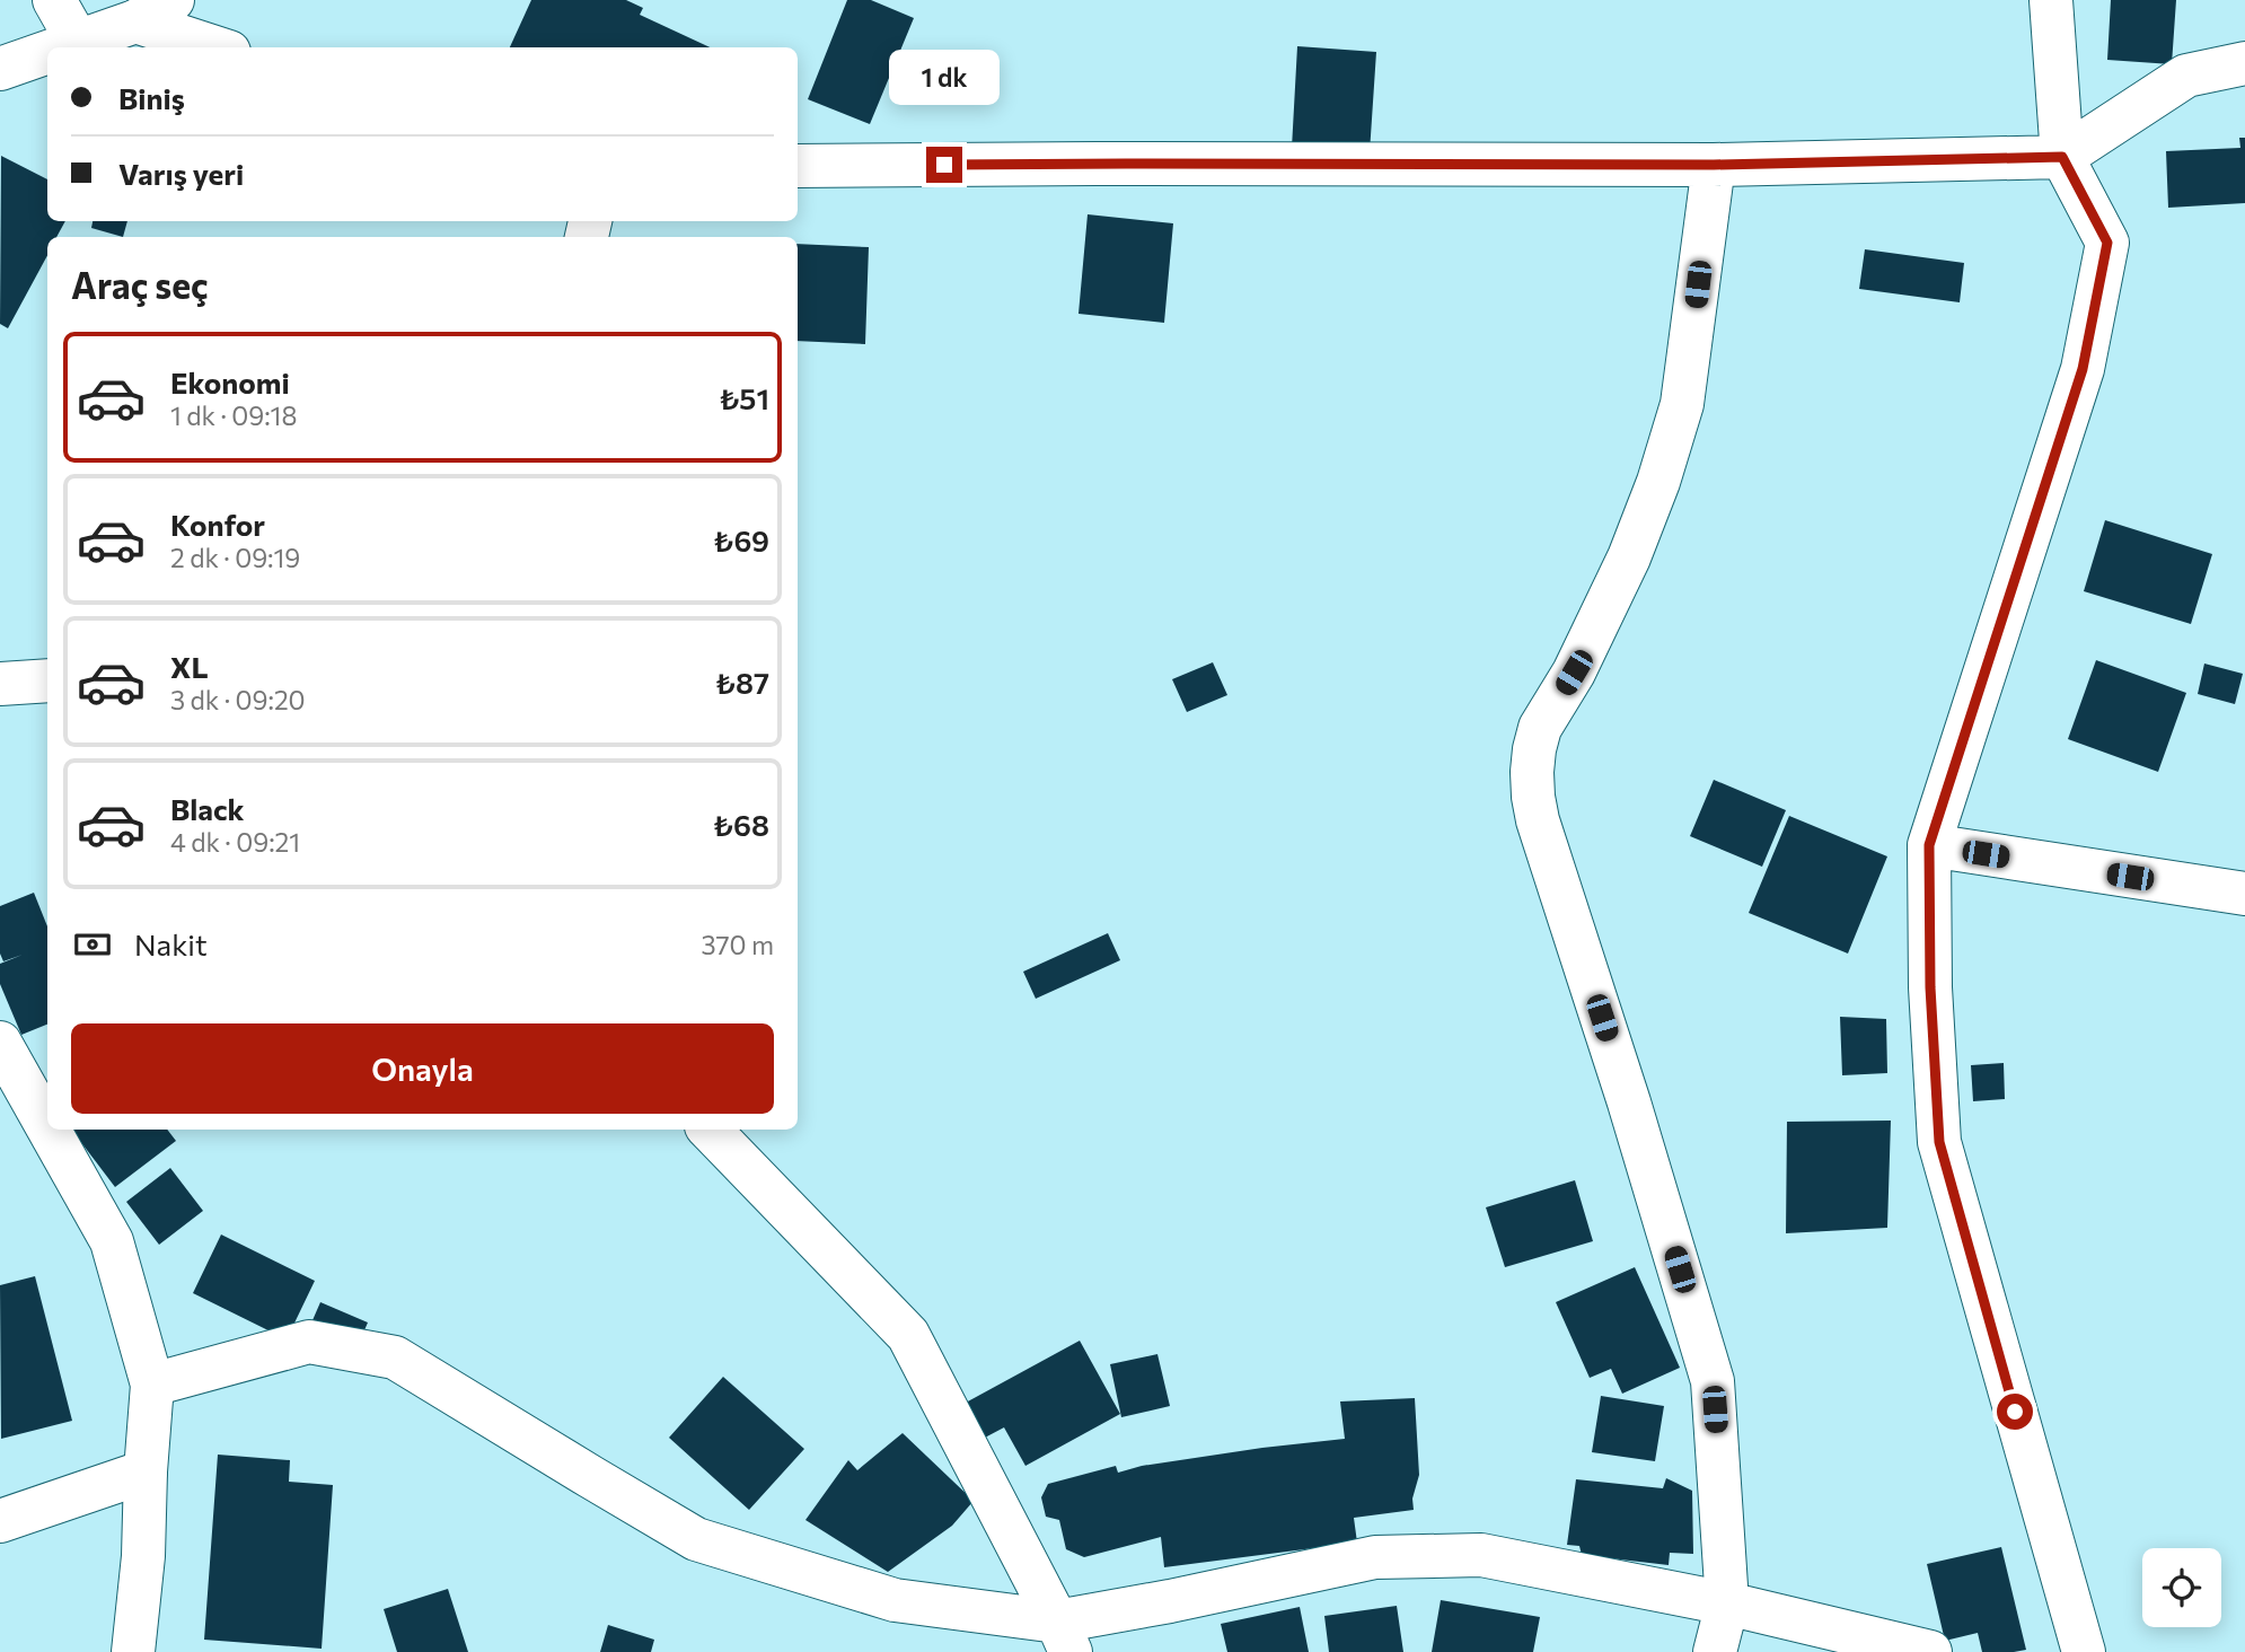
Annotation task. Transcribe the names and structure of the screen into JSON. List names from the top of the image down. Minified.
{"page":{"banner":["Biniş","Varış yeri"],"bubble":"1 dk","heading":"Araç seç","list":[{"name":"Ekonomi","note":"1 dk · 09:18","value":"₺51"},{"name":"Konfor","note":"2 dk · 09:19","value":"₺69"},{"name":"XL","note":"3 dk · 09:20","value":"₺87"},{"name":"Black","note":"4 dk · 09:21","value":"₺68"}],"pay":["Nakit","370 m"],"buttons":"Onayla"}}
